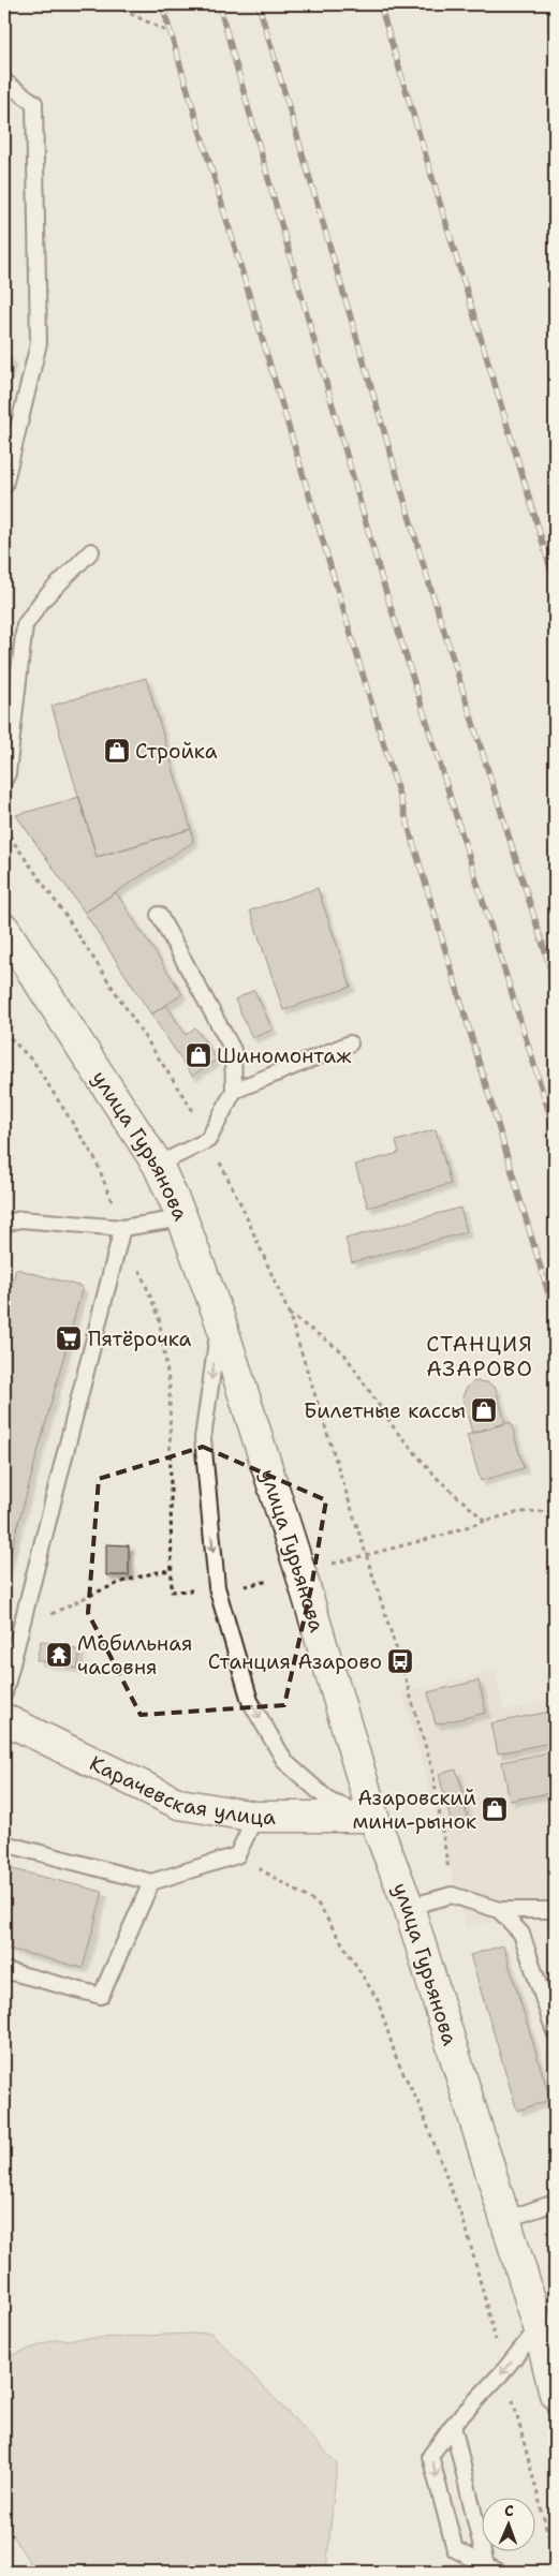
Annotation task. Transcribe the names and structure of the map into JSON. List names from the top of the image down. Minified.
{"streets":{"street":["улица Гурьянова","Карачевская улица"]},"crossings":[["улица Гурьянова","Карачевская улица"]],"districts":["СТАНЦИЯ АЗАРОВО"],"places":{"shop":["Стройка","Шиномонтаж","Билетные кассы","Азаровский мини-рынок"],"supermarket":["Пятёрочка"],"temple":["Мобильная часовня"],"bus stop":["Станция Азарово"]},"north":"top"}
